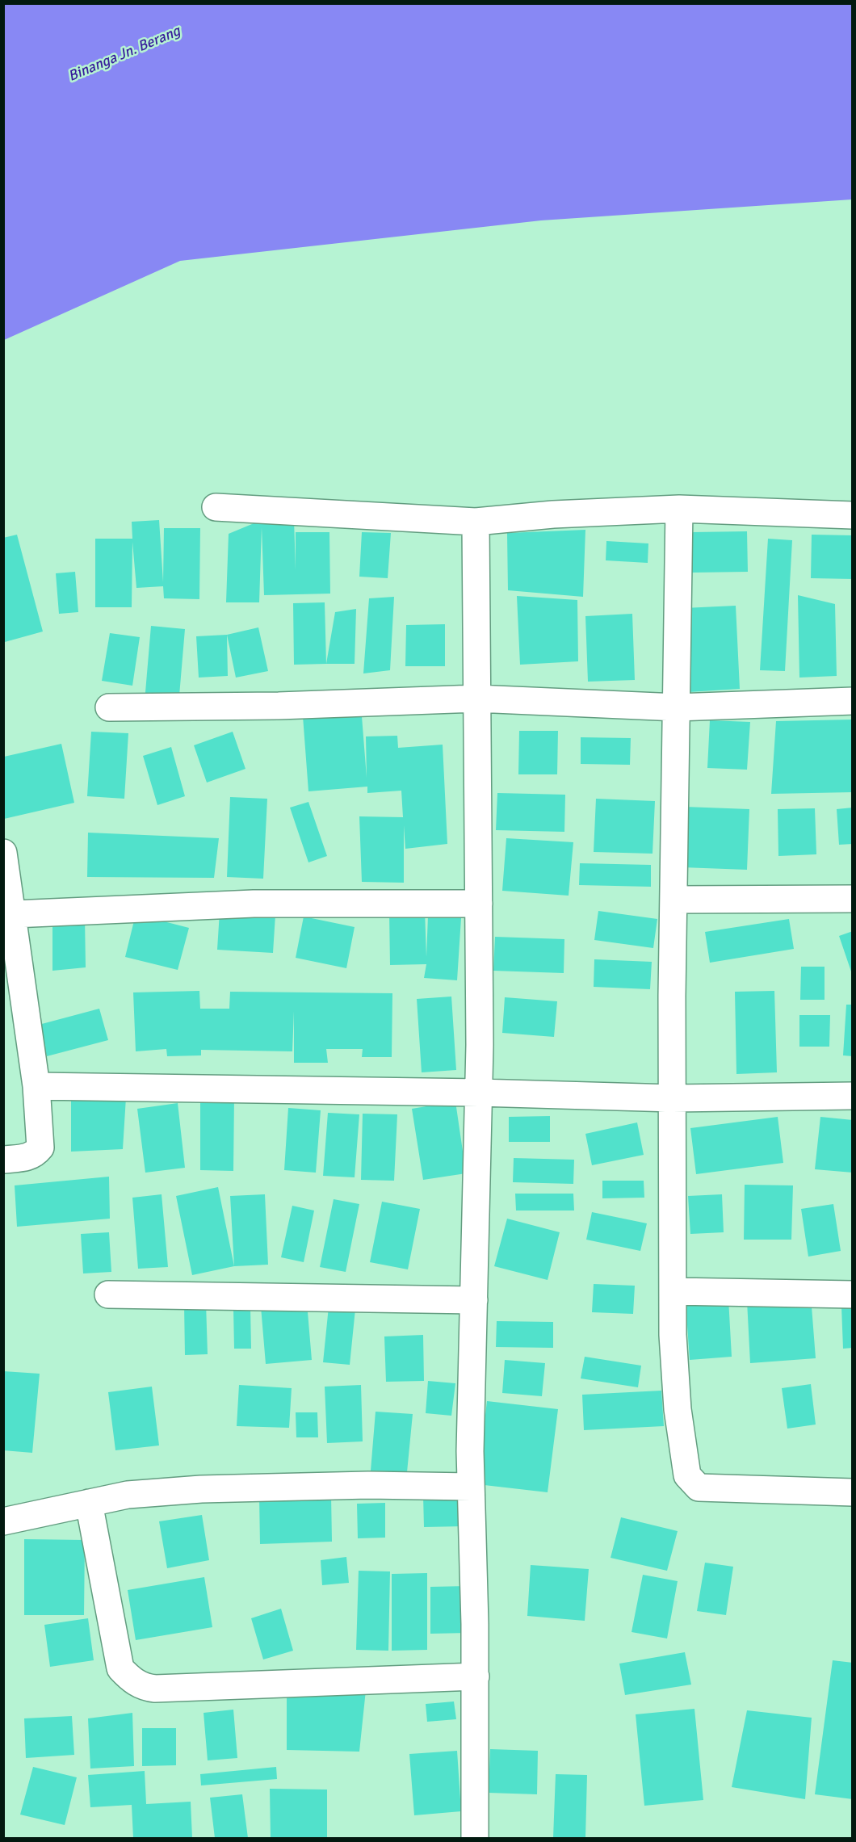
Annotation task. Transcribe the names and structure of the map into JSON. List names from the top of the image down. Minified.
{"water":["Binanga Jn. Berang"]}
